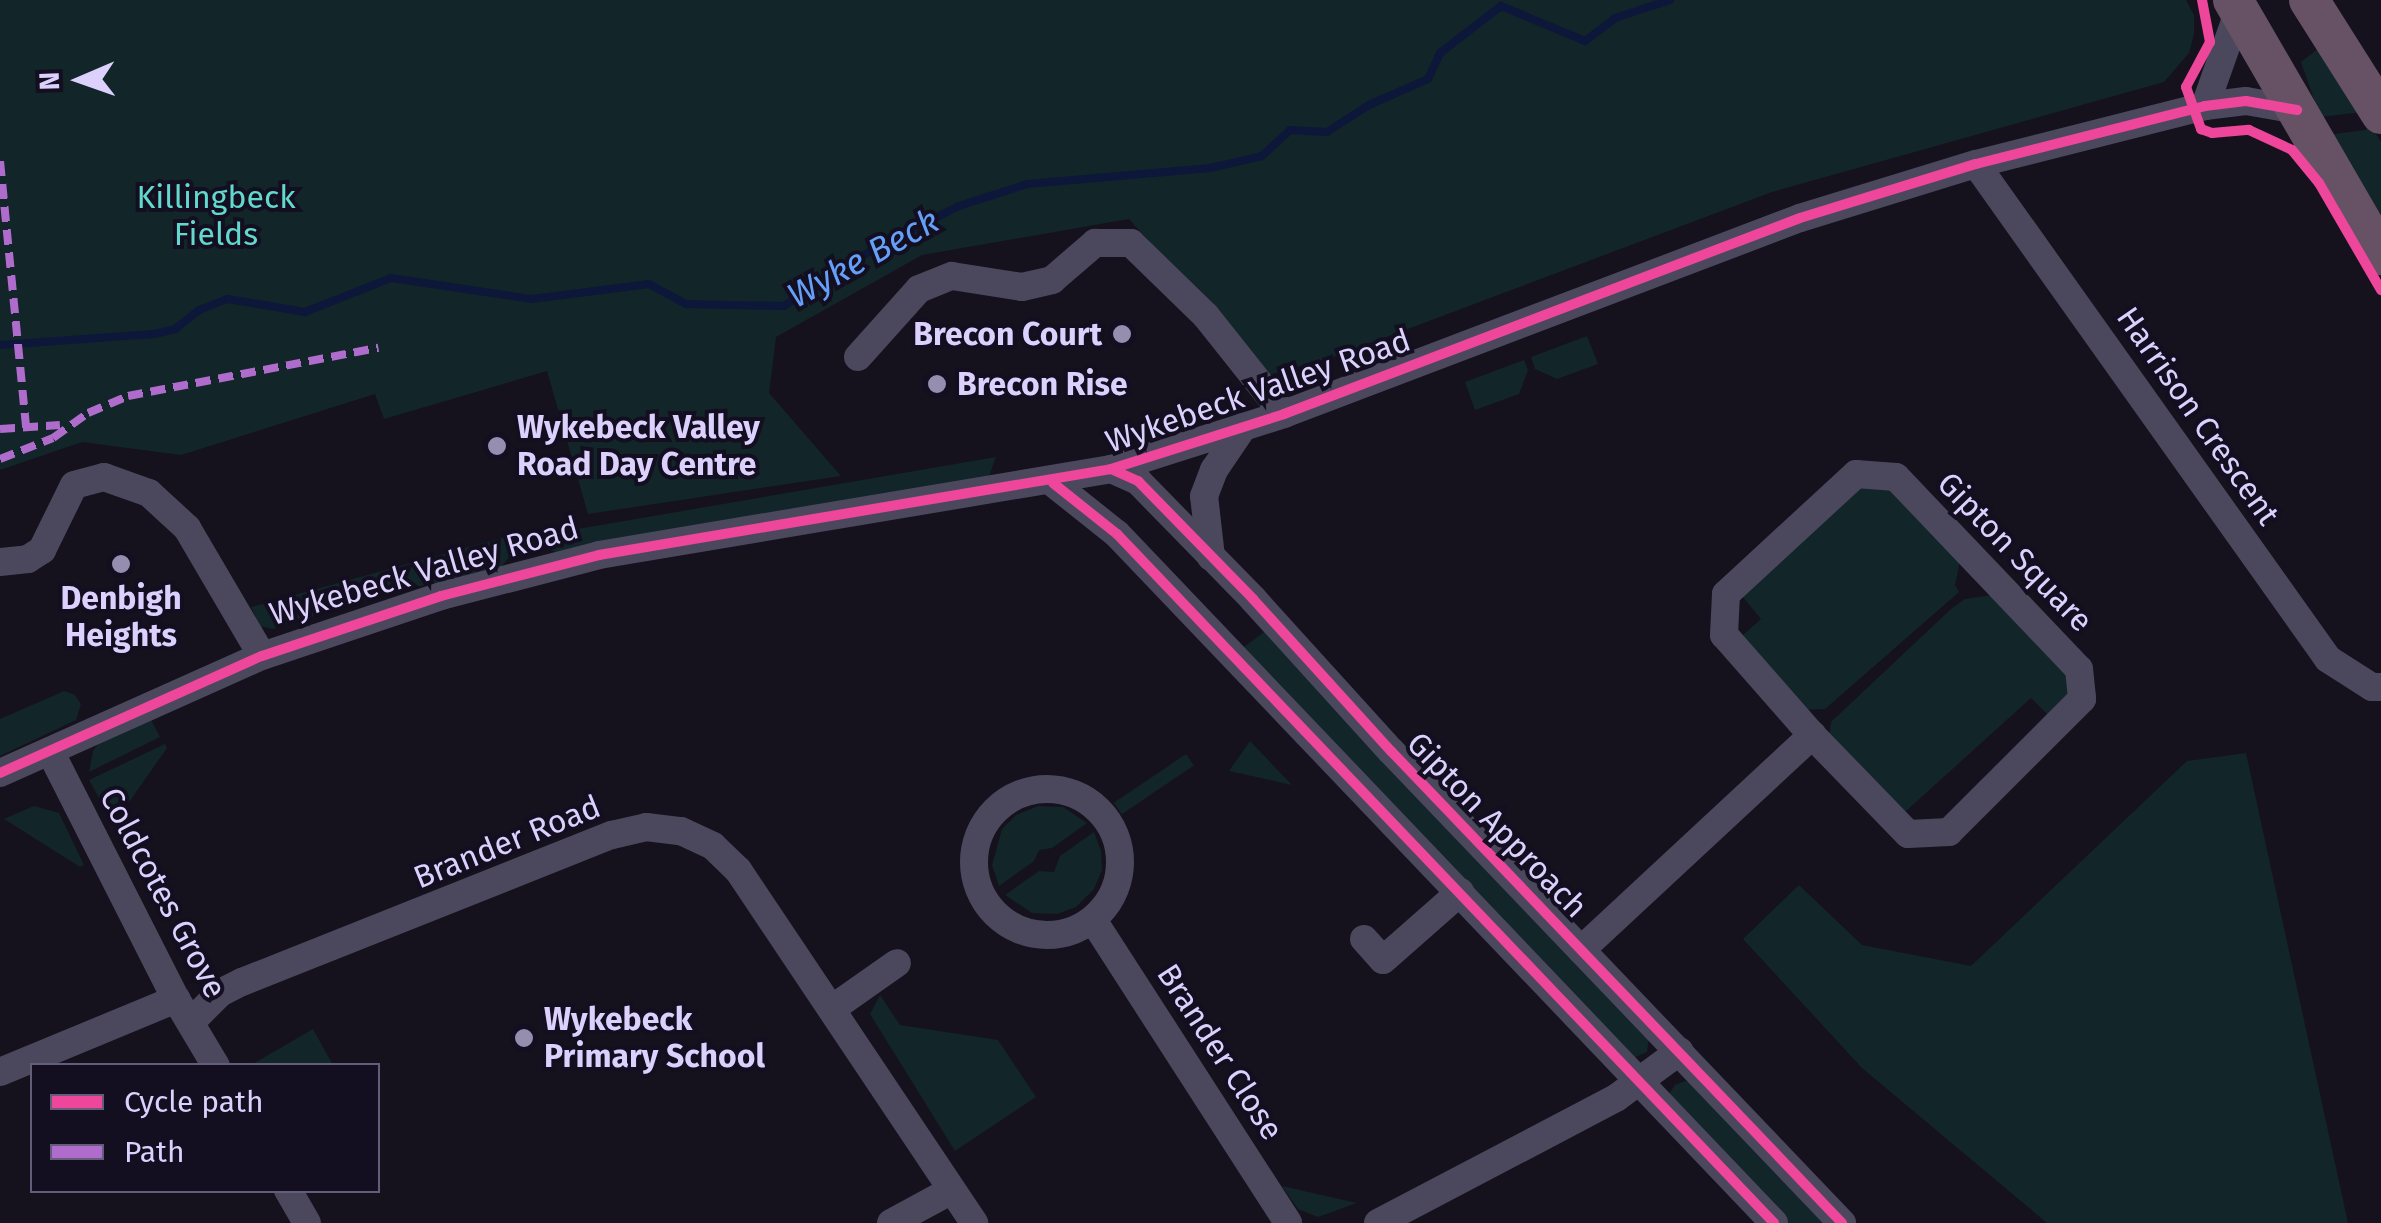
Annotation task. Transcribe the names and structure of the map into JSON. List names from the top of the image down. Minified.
{"streets":{"street":["Wykebeck Valley Road","Harrison Crescent","Gipton Square","Gipton Approach","Brander Road","Coldcotes Grove","Brander Close"]},"crossings":[["Wykebeck Valley Road","Harrison Crescent"],["Wykebeck Valley Road","Gipton Approach"],["Wykebeck Valley Road","Coldcotes Grove"],["Brander Road","Coldcotes Grove"]],"water":["Wyke Beck"],"parks":["Killingbeck Fields"],"places":["Brecon Court","Brecon Rise","Wykebeck Valley Road Day Centre","Denbigh Heights","Wykebeck Primary School"],"legend":["Cycle path","Path"],"north":"left"}
